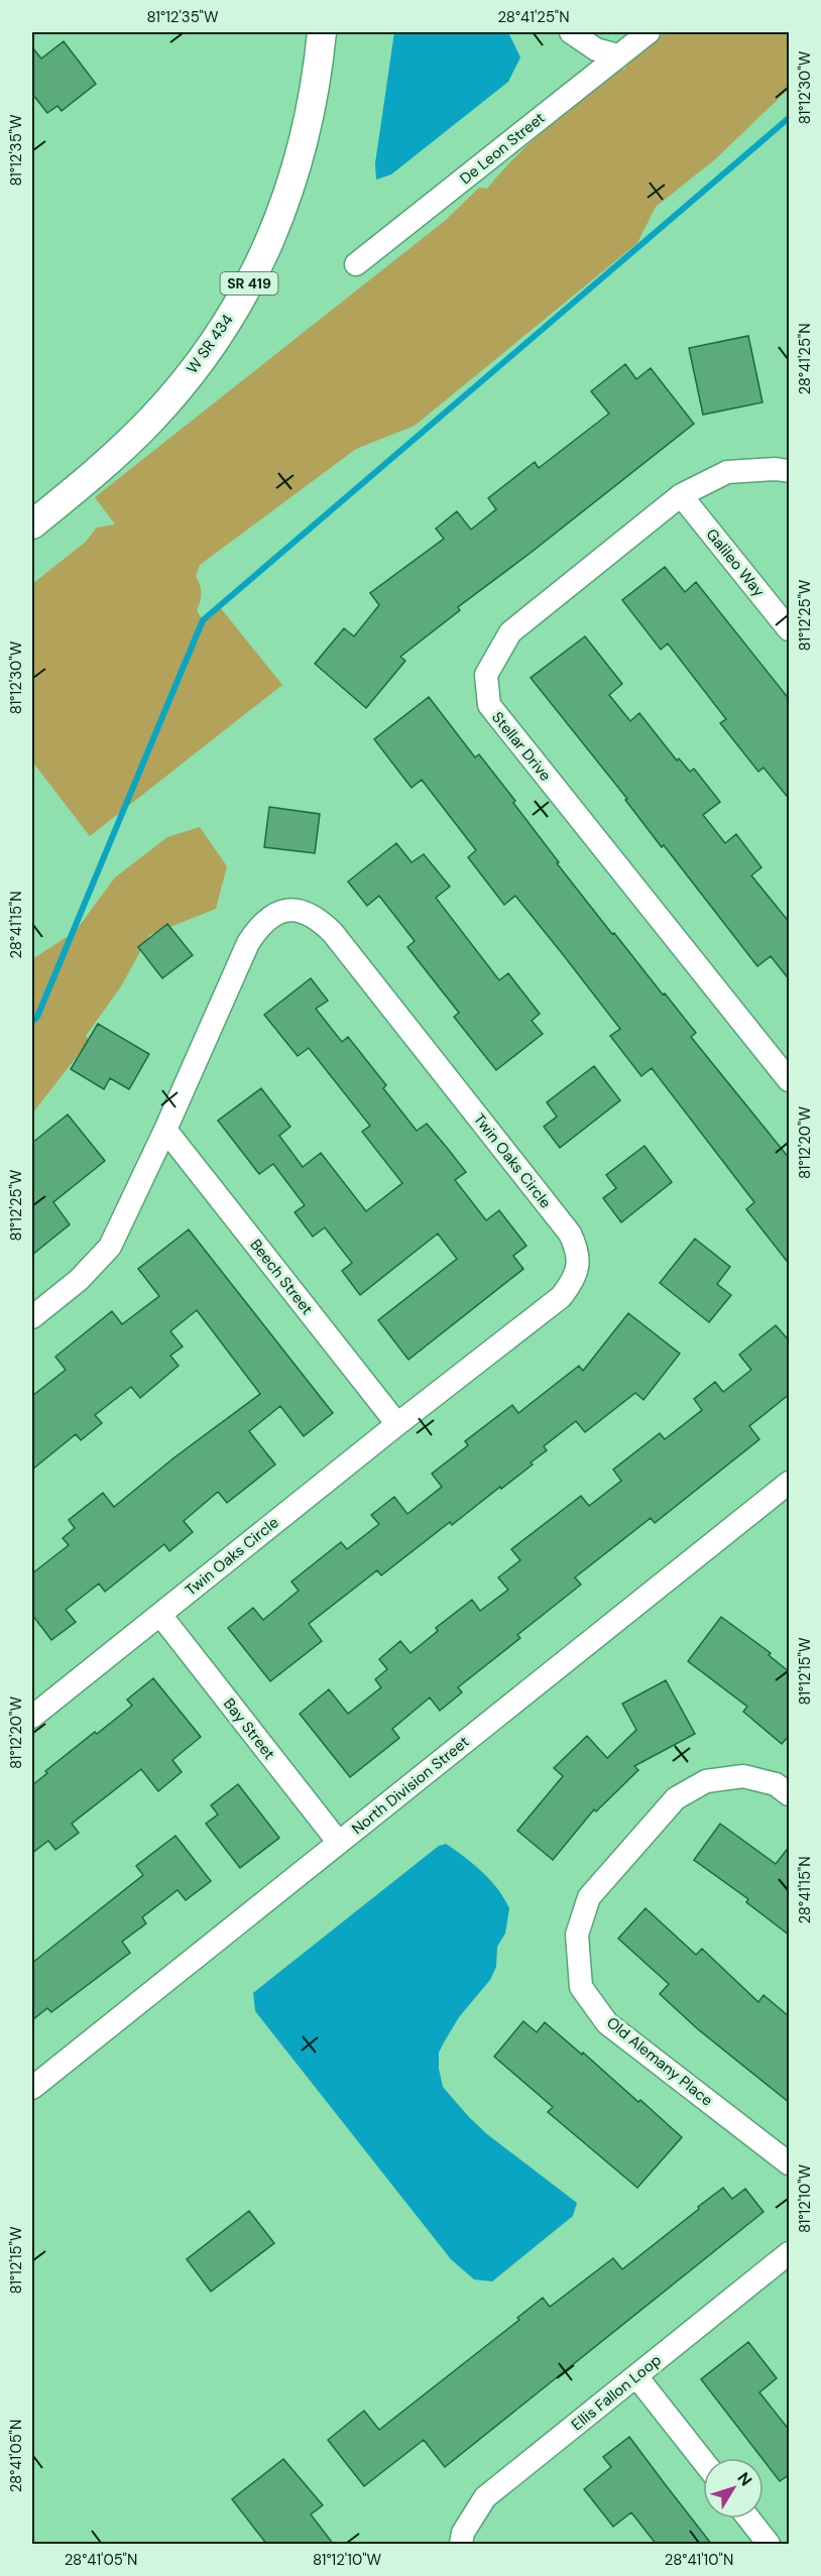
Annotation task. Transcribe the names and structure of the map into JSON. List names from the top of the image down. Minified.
{"streets":{"main road":["SR 419","W SR 434"],"street":["De Leon Street","Galileo Way","Stellar Drive","Twin Oaks Circle","Beech Street","Bay Street","North Division Street","Old Alemany Place","Ellis Fallon Loop"]},"crossings":[["Galileo Way","Stellar Drive"],["Twin Oaks Circle","Beech Street"],["Twin Oaks Circle","Bay Street"],["Bay Street","North Division Street"]],"north":"top right","coordinates":["81°12'35\"W","28°41'25\"N","81°12'30\"W","81°12'25\"W","28°41'15\"N","81°12'20\"W","81°12'15\"W","81°12'10\"W","28°41'05\"N","28°41'10\"N"]}
